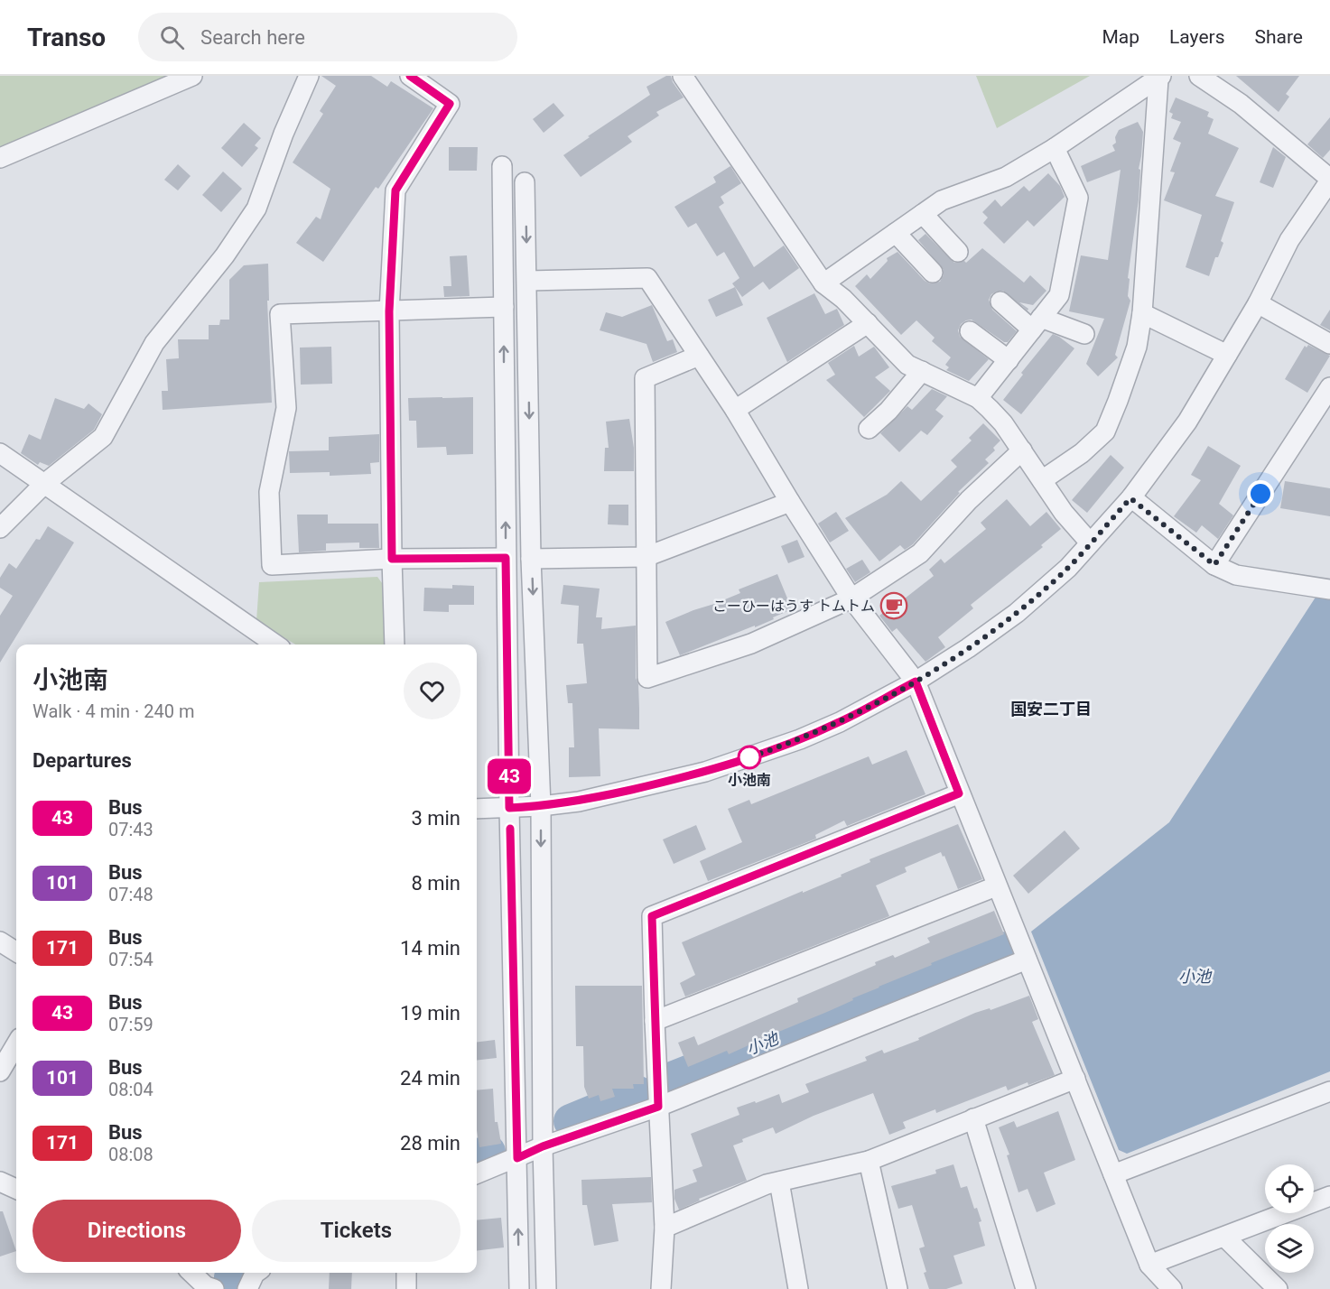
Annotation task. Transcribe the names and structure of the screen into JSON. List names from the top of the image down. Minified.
{"districts":["国安二丁目"],"water":["小池"],"places":{"cafe":["こーひーはうす トムトム"],"other":["小池南"]},"lines":["bus line 43"],"page":{"header":"Transo","search":"Search here","nav":["Map","Layers","Share"],"on_map":"43","heading":[["小池南","Walk · 4 min · 240 m"],"Departures"],"list":[{"mark":"43","name":"Bus","note":"07:43","value":"3 min"},{"mark":"101","name":"Bus","note":"07:48","value":"8 min"},{"mark":"171","name":"Bus","note":"07:54","value":"14 min"},{"mark":"43","name":"Bus","note":"07:59","value":"19 min"},{"mark":"101","name":"Bus","note":"08:04","value":"24 min"},{"mark":"171","name":"Bus","note":"08:08","value":"28 min"}],"buttons":["Directions","Tickets"]}}
